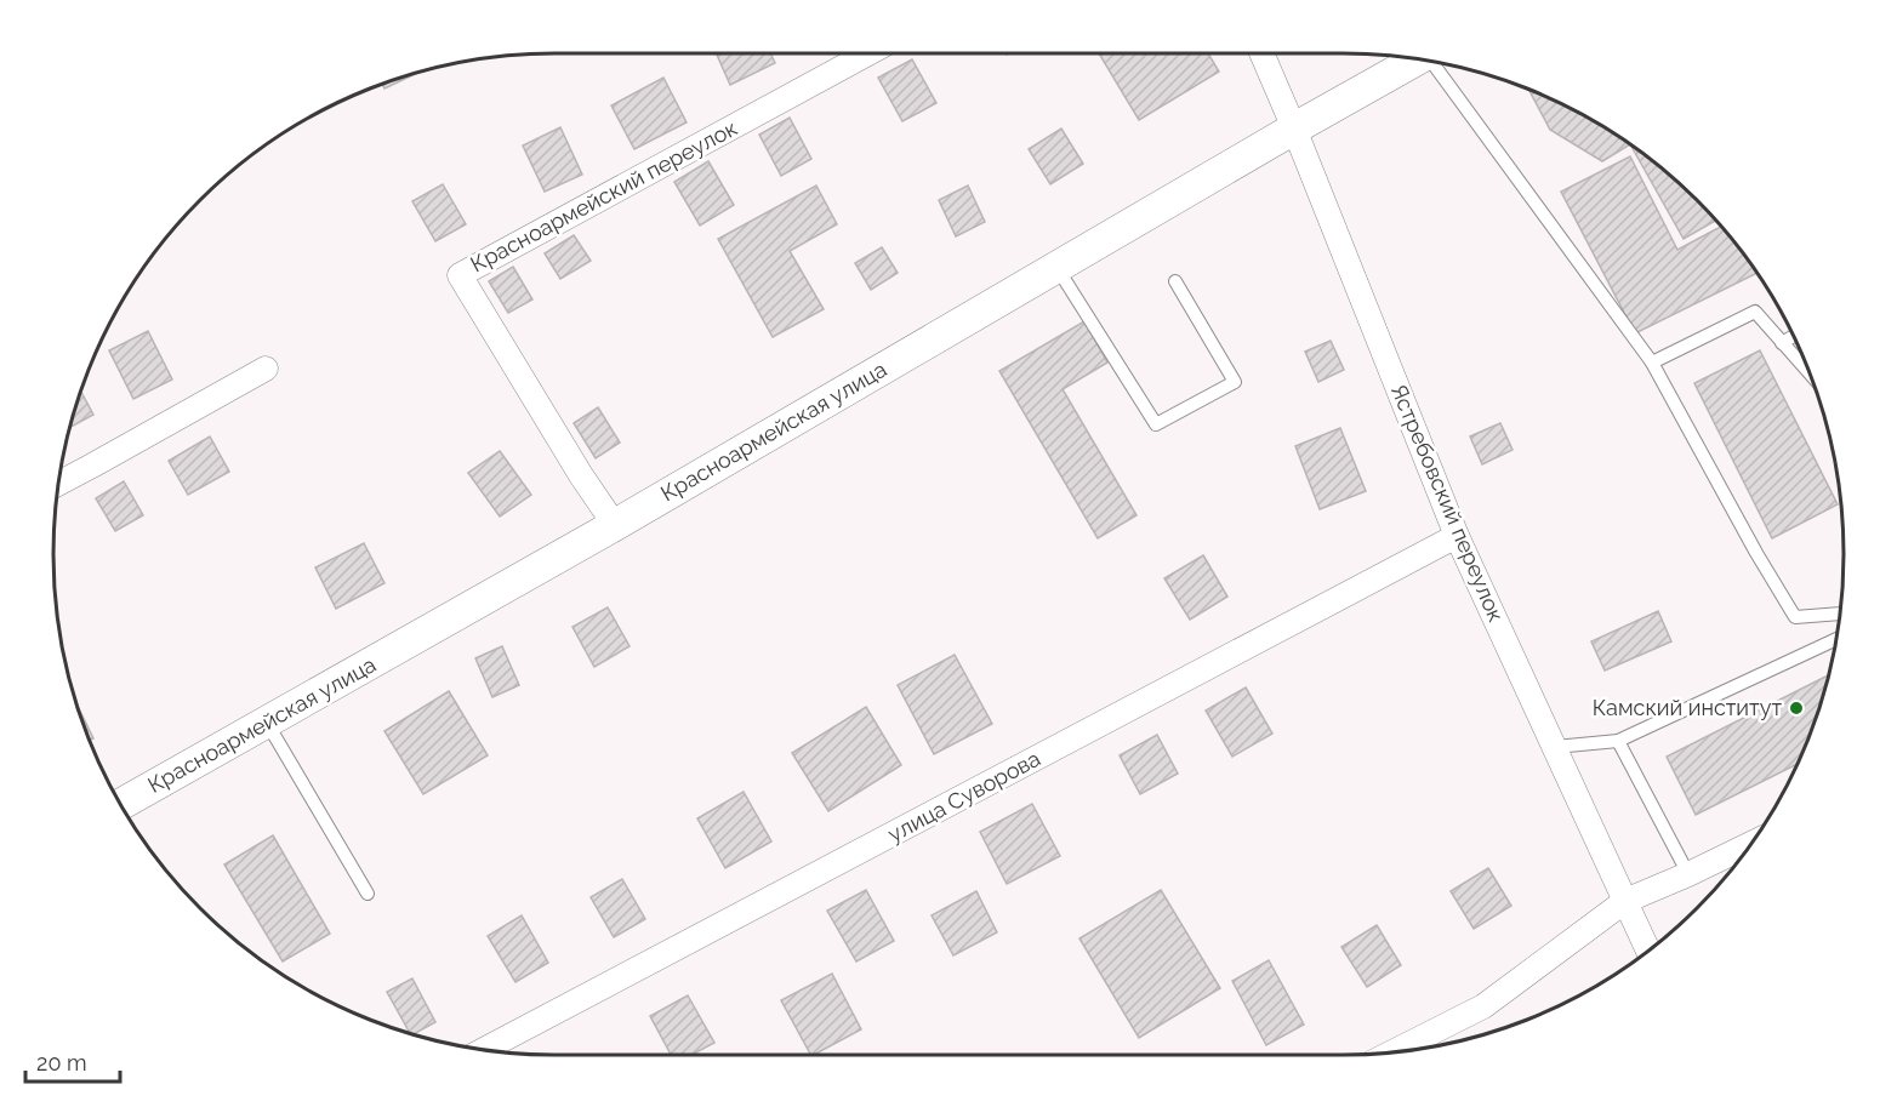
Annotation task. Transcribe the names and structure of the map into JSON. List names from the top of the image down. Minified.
{"streets":{"street":["Красноармейский переулок","Красноармейская улица","Ястребовский переулок","улица Суворова"]},"crossings":[["Красноармейский переулок","Красноармейская улица"],["Красноармейская улица","Ястребовский переулок"],["Ястребовский переулок","улица Суворова"]],"places":["Камский институт"],"scale_bar":"20 m"}
